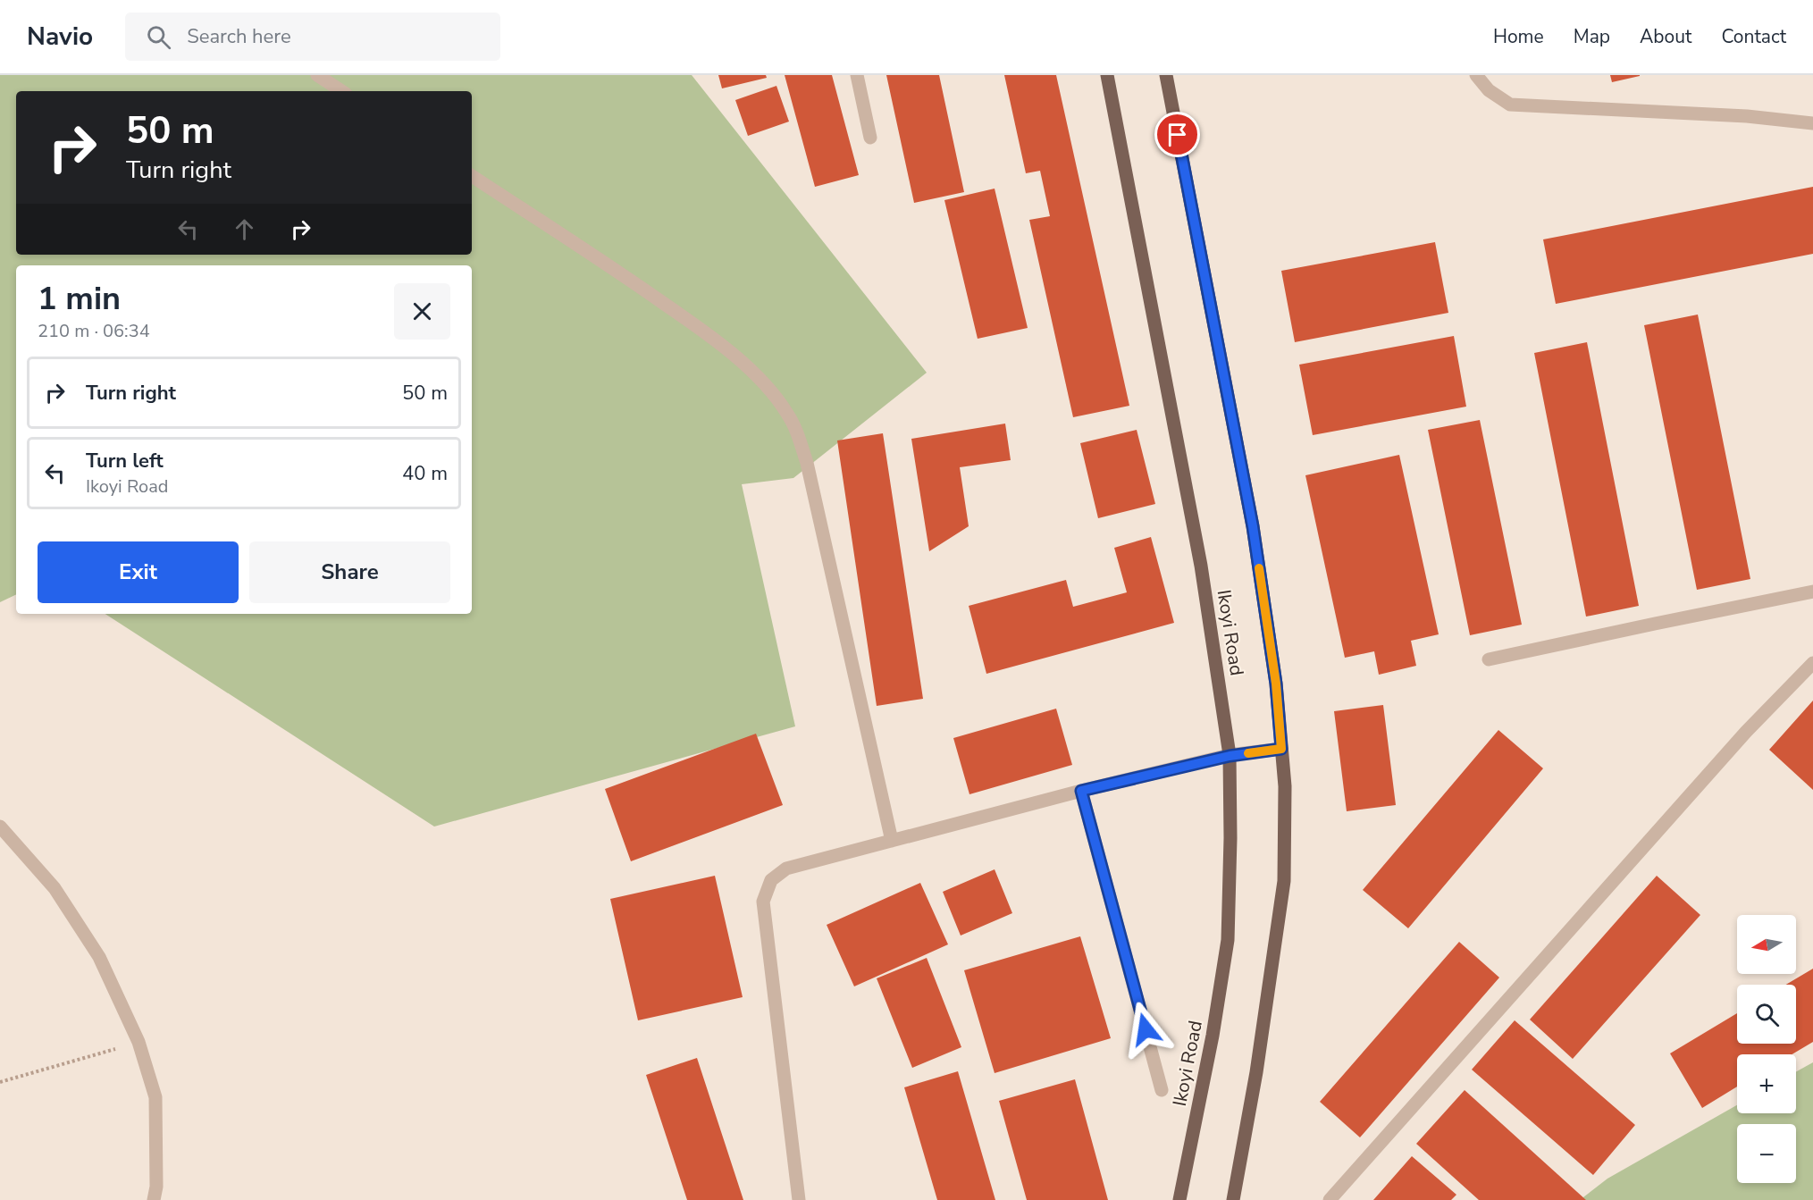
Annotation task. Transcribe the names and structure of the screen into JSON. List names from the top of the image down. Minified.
{"streets":{"main road":["Ikoyi Road"]},"north":"left","page":{"header":"Navio","search":"Search here","nav":["Home","Map","About","Contact"],"turn":["50 m","Turn right"],"heading":["1 min","210 m · 06:34"],"list":[{"name":"Turn right","value":"50 m"},{"name":"Turn left","note":"Ikoyi Road","value":"40 m"}],"buttons":["Exit","Share"],"map_buttons":["+","−"]}}
